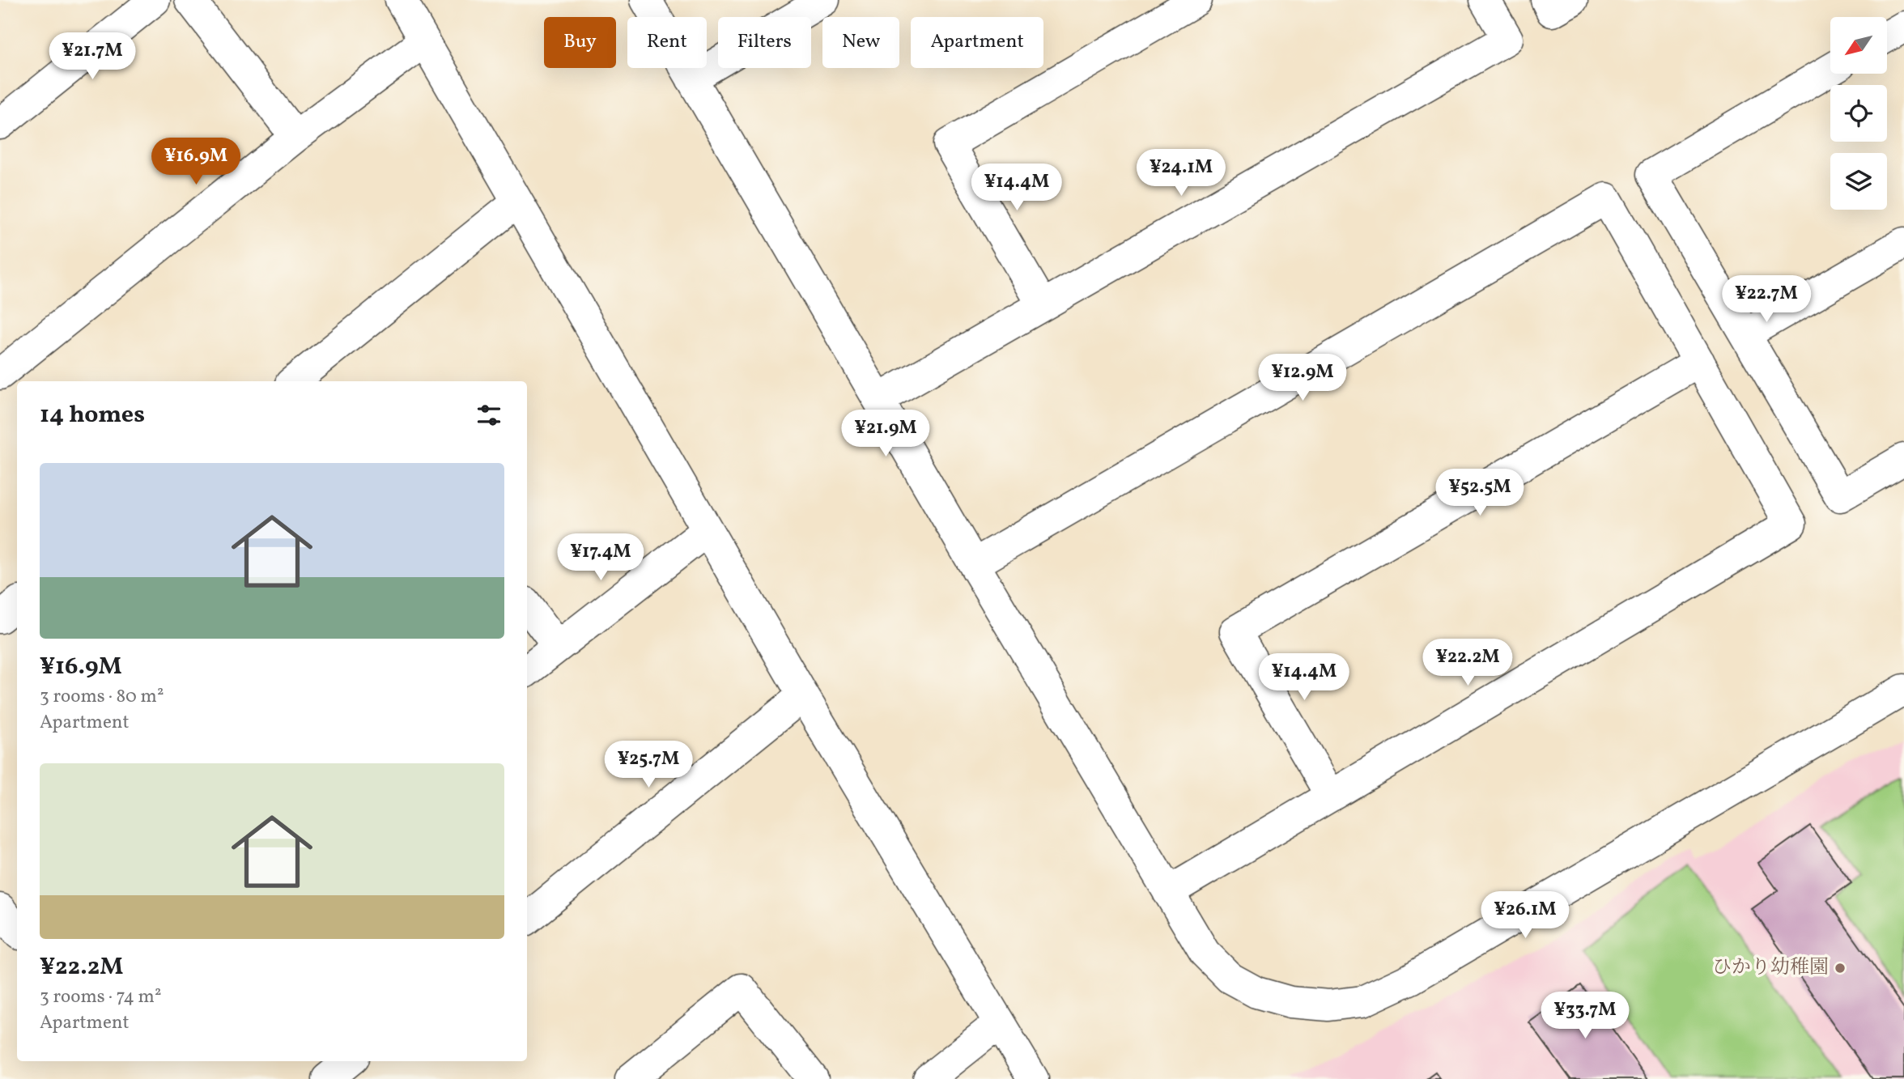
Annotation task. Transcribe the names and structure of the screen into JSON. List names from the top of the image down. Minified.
{"places":["ひかり幼稚園"],"north":"bottom left","page":{"chip":["Buy","Rent","Filters","New","Apartment"],"price":["¥21.7M","¥16.9M","¥24.1M","¥14.4M","¥22.7M","¥12.9M","¥21.9M","¥52.5M","¥17.4M","¥22.2M","¥14.4M","¥25.7M","¥26.1M","¥33.7M"],"heading":"14 homes","list":[{"name":"¥16.9M","note":"3 rooms · 80 m² · Apartment"},{"name":"¥22.2M","note":"3 rooms · 74 m² · Apartment"}]}}
